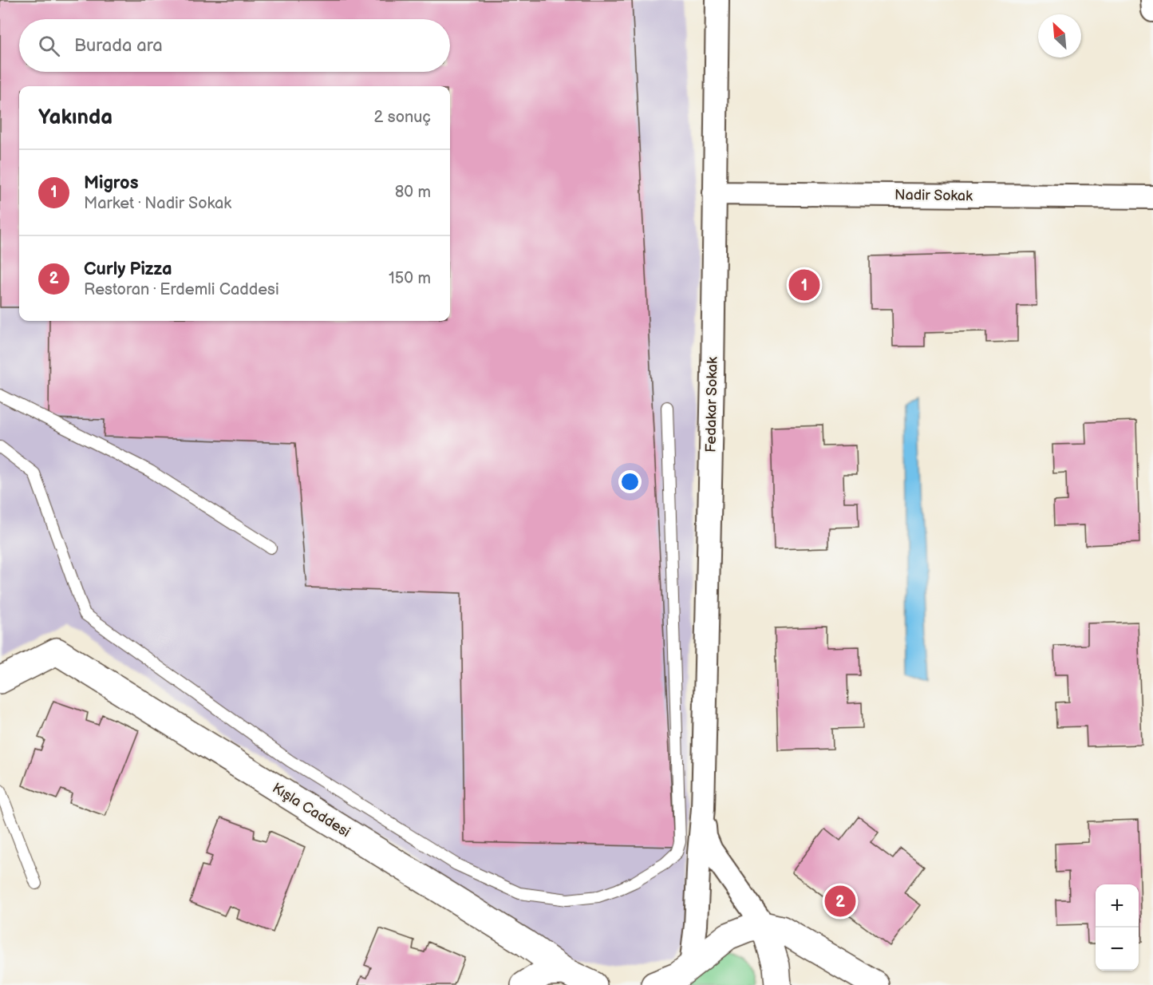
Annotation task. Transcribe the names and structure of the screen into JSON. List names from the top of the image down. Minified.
{"streets":{"main road":["Kışla Caddesi"],"street":["Nadir Sokak","Fedakar Sokak"]},"crossings":[["Nadir Sokak","Fedakar Sokak"]],"north":"top left","page":{"search":"Burada ara","heading":["Yakında","2 sonuç"],"list":[{"mark":"1","name":"Migros","note":"Market · Nadir Sokak","value":"80 m"},{"mark":"2","name":"Curly Pizza","note":"Restoran · Erdemli Caddesi","value":"150 m"}],"pins":["1","2"],"map_buttons":["+","−"]}}
